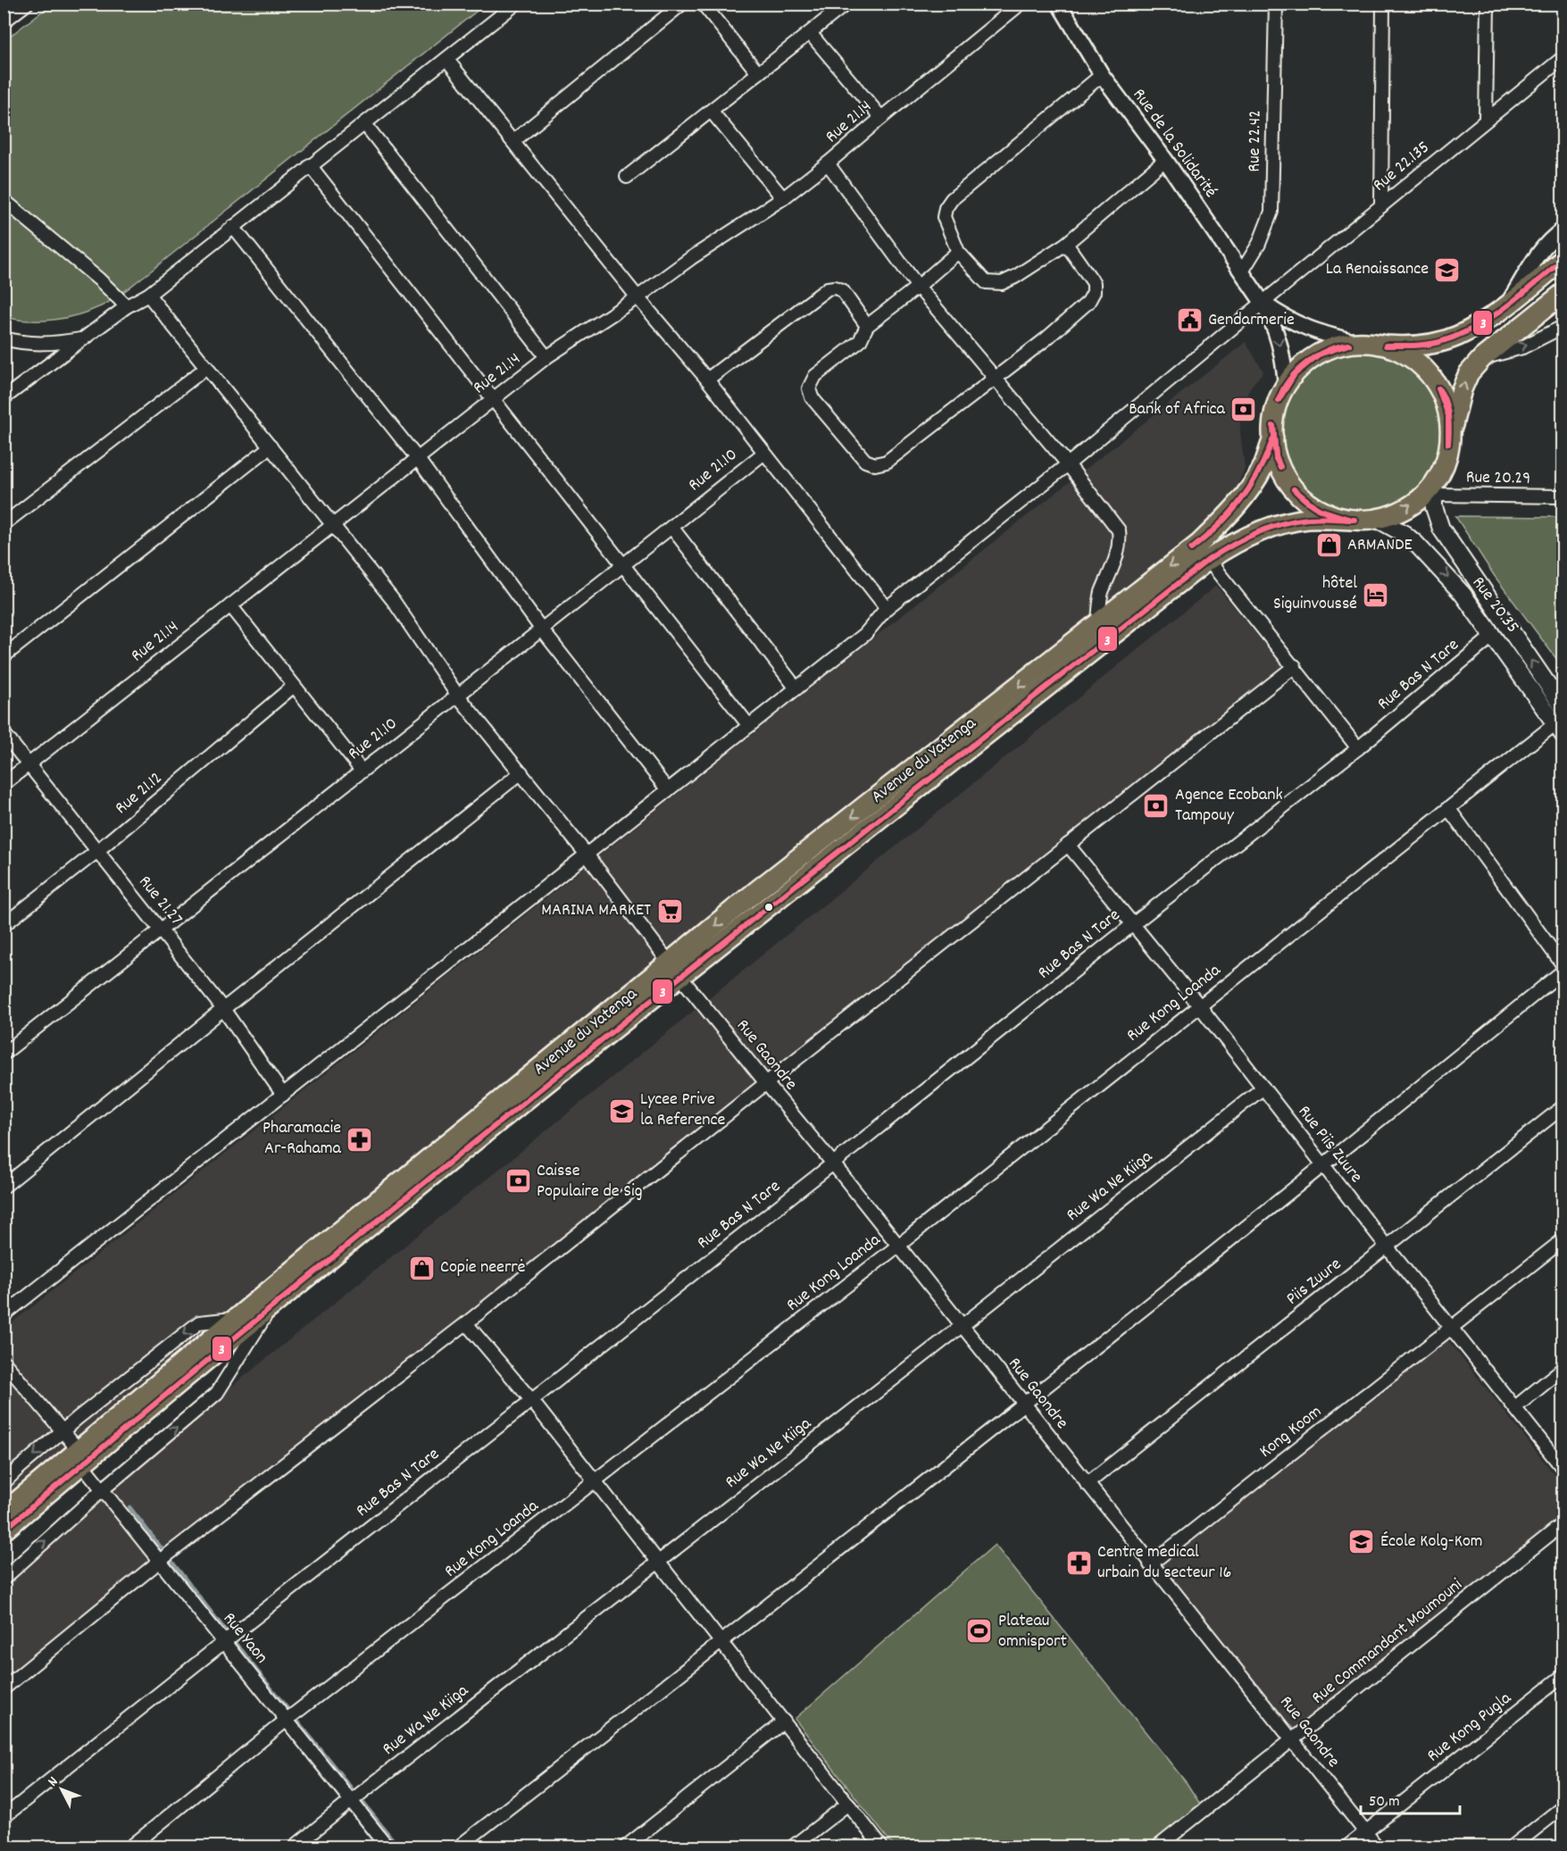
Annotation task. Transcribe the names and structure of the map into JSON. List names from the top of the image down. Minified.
{"streets":{"main road":["Rue 20.35","Avenue du Yatenga"],"street":["Rue 21.14","Rue 22.42","Rue de la Solidarité","Rue 22.135","Rue 21.10","Rue 20.29","Rue Bas N Tare","Rue 21.12","Rue 21.27","Rue Kong Loanda","Rue Gaondre","Rue Piis Zuure","Rue Wa Ne Kiiga","Piis Zuure","Kong Koom","Rue Yaon","Rue Commandant Moumouni","Rue Kong Pugla"]},"crossings":[["Rue 21.14","Rue 21.27"],["Rue 21.14","Rue Gaondre"],["Rue 22.42","Rue de la Solidarité"],["Rue de la Solidarité","Rue 22.135"],["Rue de la Solidarité","Rue 20.29"],["Rue de la Solidarité","Rue 20.35"],["Rue de la Solidarité","Avenue du Yatenga"],["Rue 22.135","Rue 21.27"],["Rue 22.135","Rue Gaondre"],["Rue 21.10","Rue 21.27"],["Rue 21.10","Rue Gaondre"],["Rue 20.29","Rue 20.35"],["Rue 20.29","Avenue du Yatenga"],["Rue 20.35","Rue Bas N Tare"],["Rue 20.35","Avenue du Yatenga"],["Rue 20.35","Rue Kong Loanda"],["Rue Bas N Tare","Rue Gaondre"],["Rue Bas N Tare","Rue Piis Zuure"],["Rue Bas N Tare","Rue Yaon"],["Avenue du Yatenga","Rue Gaondre"],["Avenue du Yatenga","Rue Yaon"],["Rue 21.12","Rue 21.27"],["Rue Kong Loanda","Rue Gaondre"],["Rue Kong Loanda","Rue Piis Zuure"],["Rue Kong Loanda","Rue Yaon"],["Rue Gaondre","Rue Wa Ne Kiiga"],["Rue Gaondre","Piis Zuure"],["Rue Gaondre","Kong Koom"],["Rue Gaondre","Rue Commandant Moumouni"],["Rue Gaondre","Rue Kong Pugla"],["Rue Piis Zuure","Rue Wa Ne Kiiga"],["Rue Piis Zuure","Piis Zuure"],["Rue Piis Zuure","Kong Koom"],["Rue Wa Ne Kiiga","Rue Yaon"]],"places":{"school or university":["La Renaissance","Lycee Prive la Reference","École Kolg-Kom"],"public building":["Gendarmerie"],"bank":["Bank of Africa","Agence Ecobank Tampouy","Caisse Populaire de Sig"],"shop":["ARMANDE","Copie neerrė"],"hotel":["hôtel Siguinvoussé"],"supermarket":["MARINA MARKET"],"pharmacy":["Pharamacie Ar-Rahama","Centre medical urbain du secteur 16"],"sports":["Plateau omnisport"]},"lines":["transit line 3"],"scale_bar":"50 m","north":"top left"}
